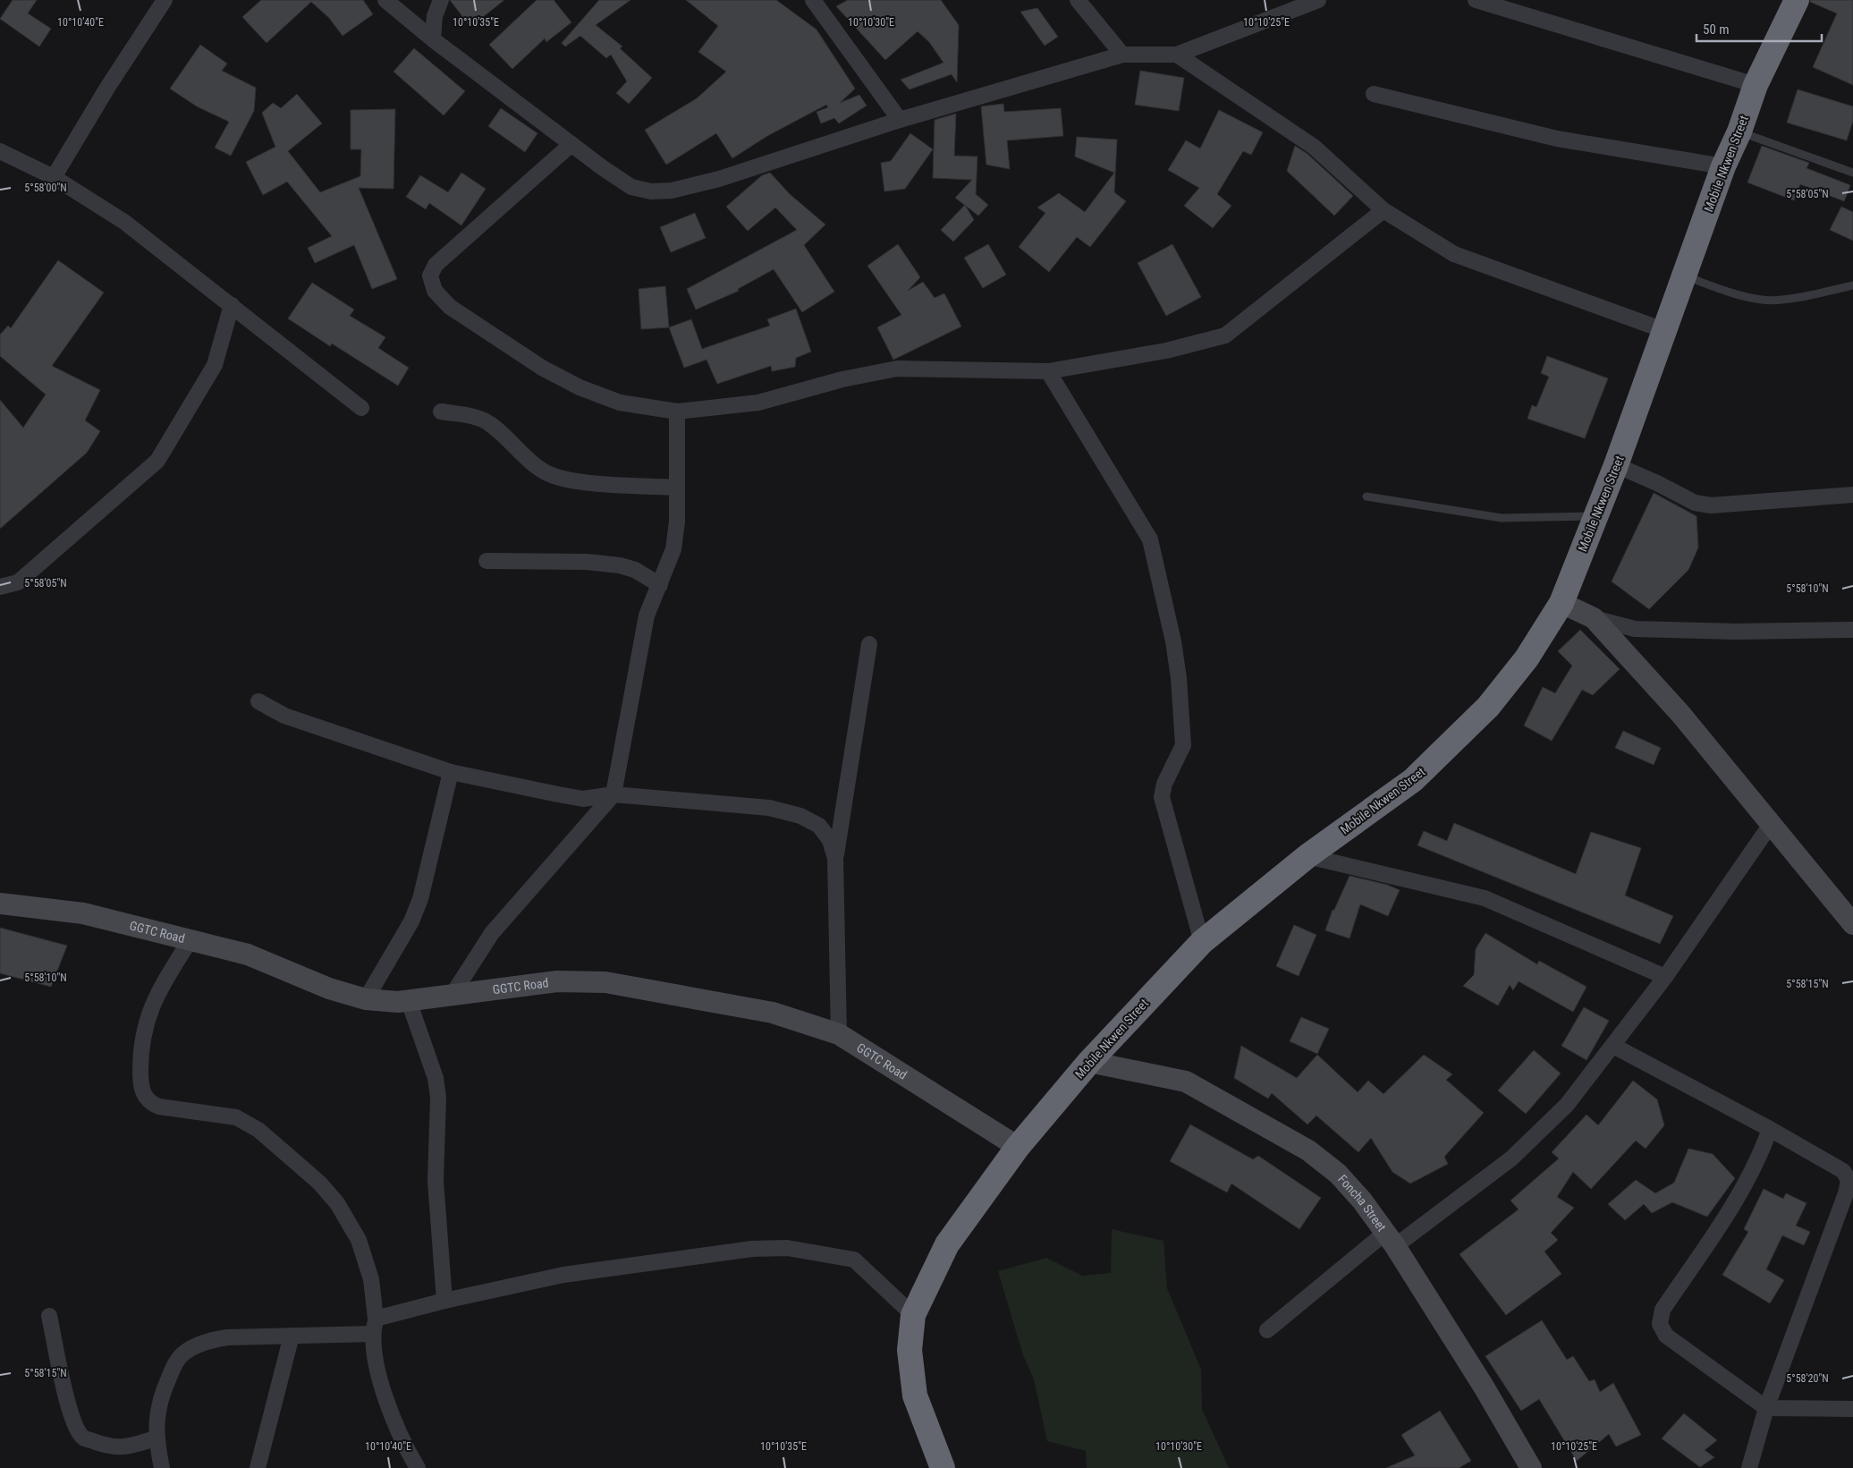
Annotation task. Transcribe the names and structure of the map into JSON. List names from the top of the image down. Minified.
{"streets":{"highway":["Mobile Nkwen Street"],"street":["GGTC Road","Foncha Street"]},"crossings":[["Mobile Nkwen Street","GGTC Road"],["Mobile Nkwen Street","Foncha Street"]],"scale_bar":"50 m","coordinates":["10°10'40\"E","10°10'35\"E","10°10'30\"E","10°10'25\"E","5°58'00\"N","5°58'05\"N","5°58'10\"N","5°58'15\"N","5°58'20\"N"]}
